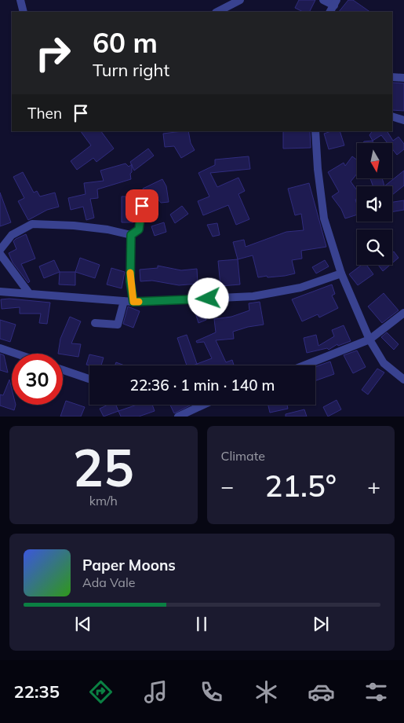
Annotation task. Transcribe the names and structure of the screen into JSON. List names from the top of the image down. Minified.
{"north":"bottom","page":{"turn":["60 m","Turn right"],"then":"Then","limit":"30","trip":"22:36 · 1 min · 140 m","tile":[["25","km/h"],"Climate"],"heat":["−","21.5°","+"],"song":["Paper Moons","Ada Vale"],"tabs":"22:35"}}
